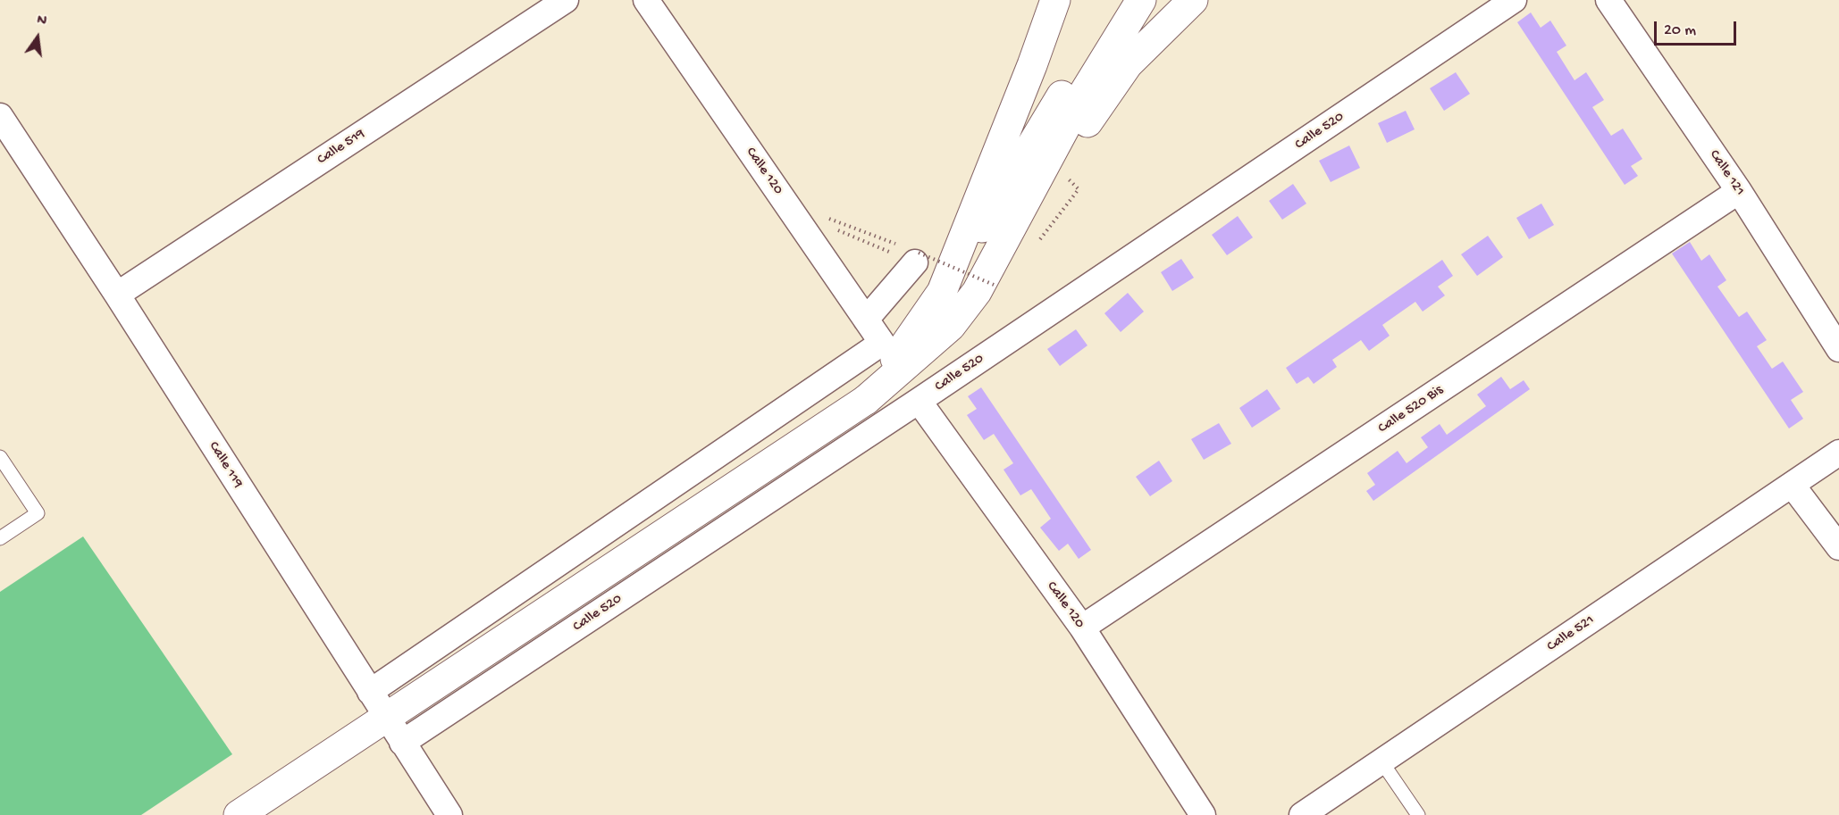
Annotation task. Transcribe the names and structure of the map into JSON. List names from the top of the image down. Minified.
{"streets":{"main road":["Calle 520"],"street":["Calle 519","Calle 120","Calle 121","Calle 520 Bis","Calle 119","Calle 521"]},"crossings":[["Calle 520","Calle 120"],["Calle 520","Calle 119"],["Calle 519","Calle 119"],["Calle 120","Calle 520 Bis"],["Calle 120","Calle 119"],["Calle 121","Calle 520 Bis"]],"scale_bar":"20 m","north":"top"}
